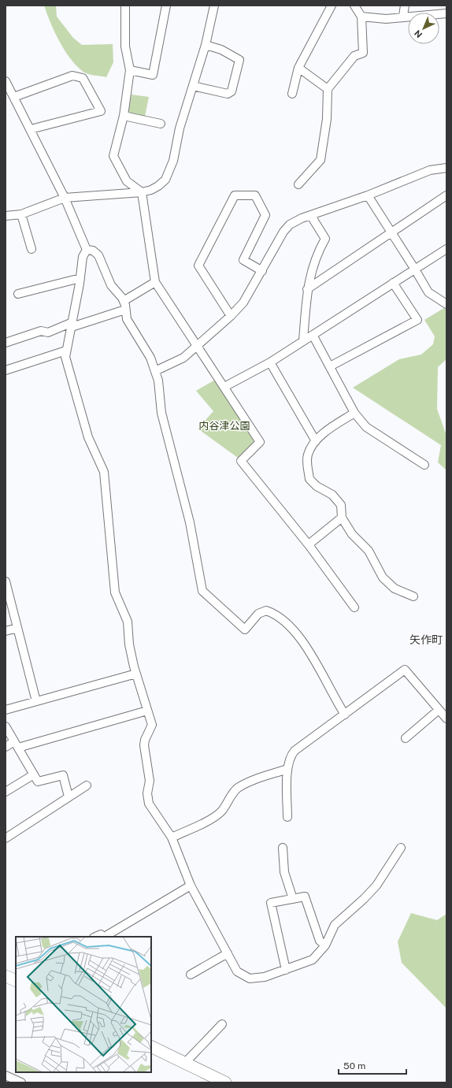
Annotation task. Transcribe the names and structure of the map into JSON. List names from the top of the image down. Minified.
{"districts":["矢作町"],"parks":["内谷津公園"],"scale_bar":"50 m","north":"bottom left"}
